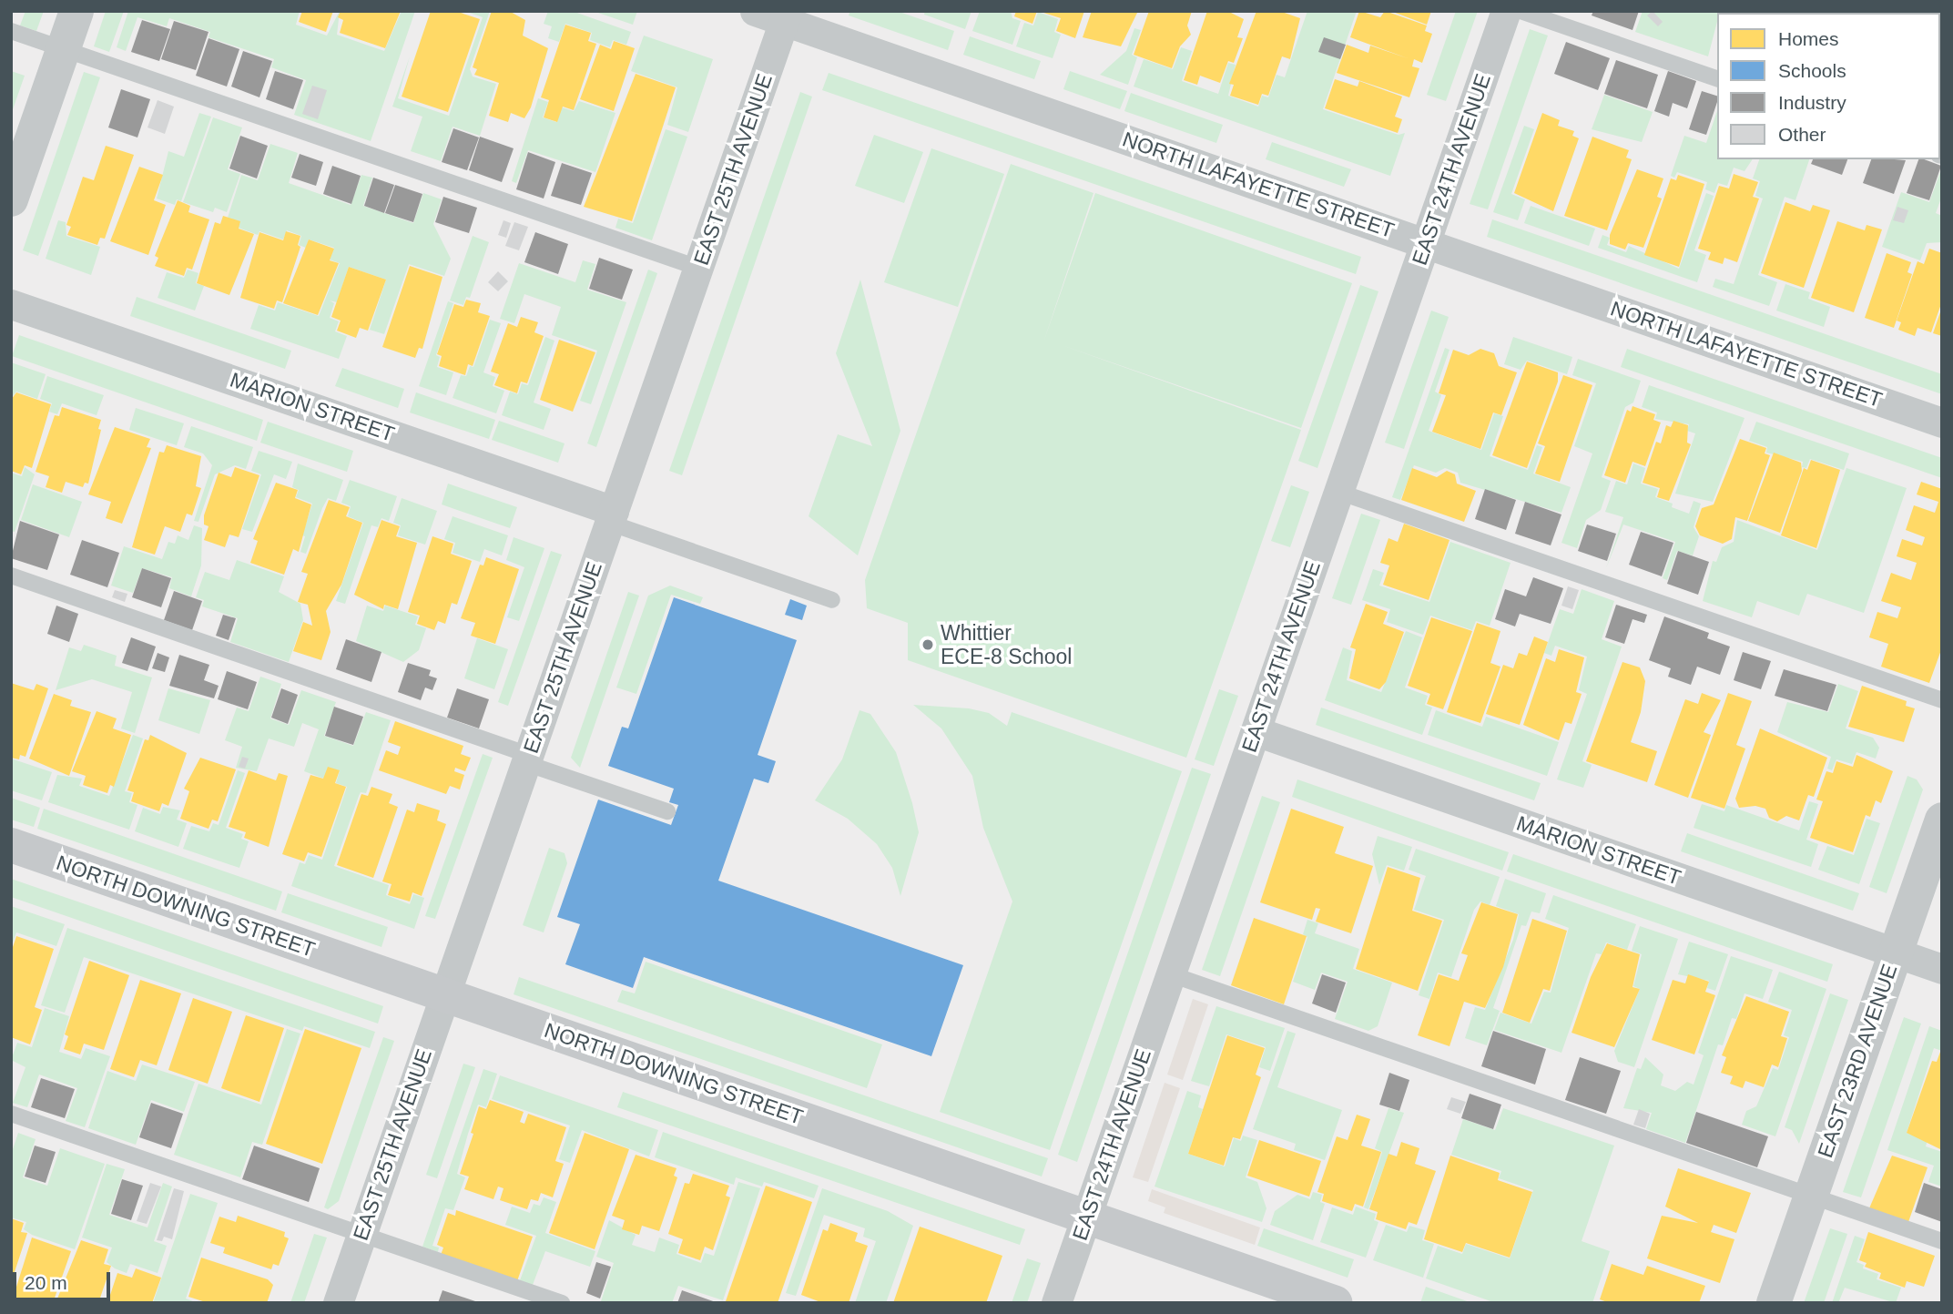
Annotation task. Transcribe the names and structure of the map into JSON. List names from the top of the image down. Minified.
{"streets":{"main road":["NORTH DOWNING STREET"],"street":["EAST 25TH AVENUE","EAST 24TH AVENUE","NORTH LAFAYETTE STREET","MARION STREET","EAST 23RD AVENUE"]},"crossings":[["EAST 25TH AVENUE","NORTH LAFAYETTE STREET"],["EAST 25TH AVENUE","MARION STREET"],["EAST 25TH AVENUE","NORTH DOWNING STREET"],["EAST 24TH AVENUE","NORTH LAFAYETTE STREET"],["EAST 24TH AVENUE","MARION STREET"],["EAST 24TH AVENUE","NORTH DOWNING STREET"],["MARION STREET","EAST 23RD AVENUE"]],"places":["Whittier ECE-8 School"],"legend":["Homes","Schools","Industry","Other"],"scale_bar":"20 m"}
